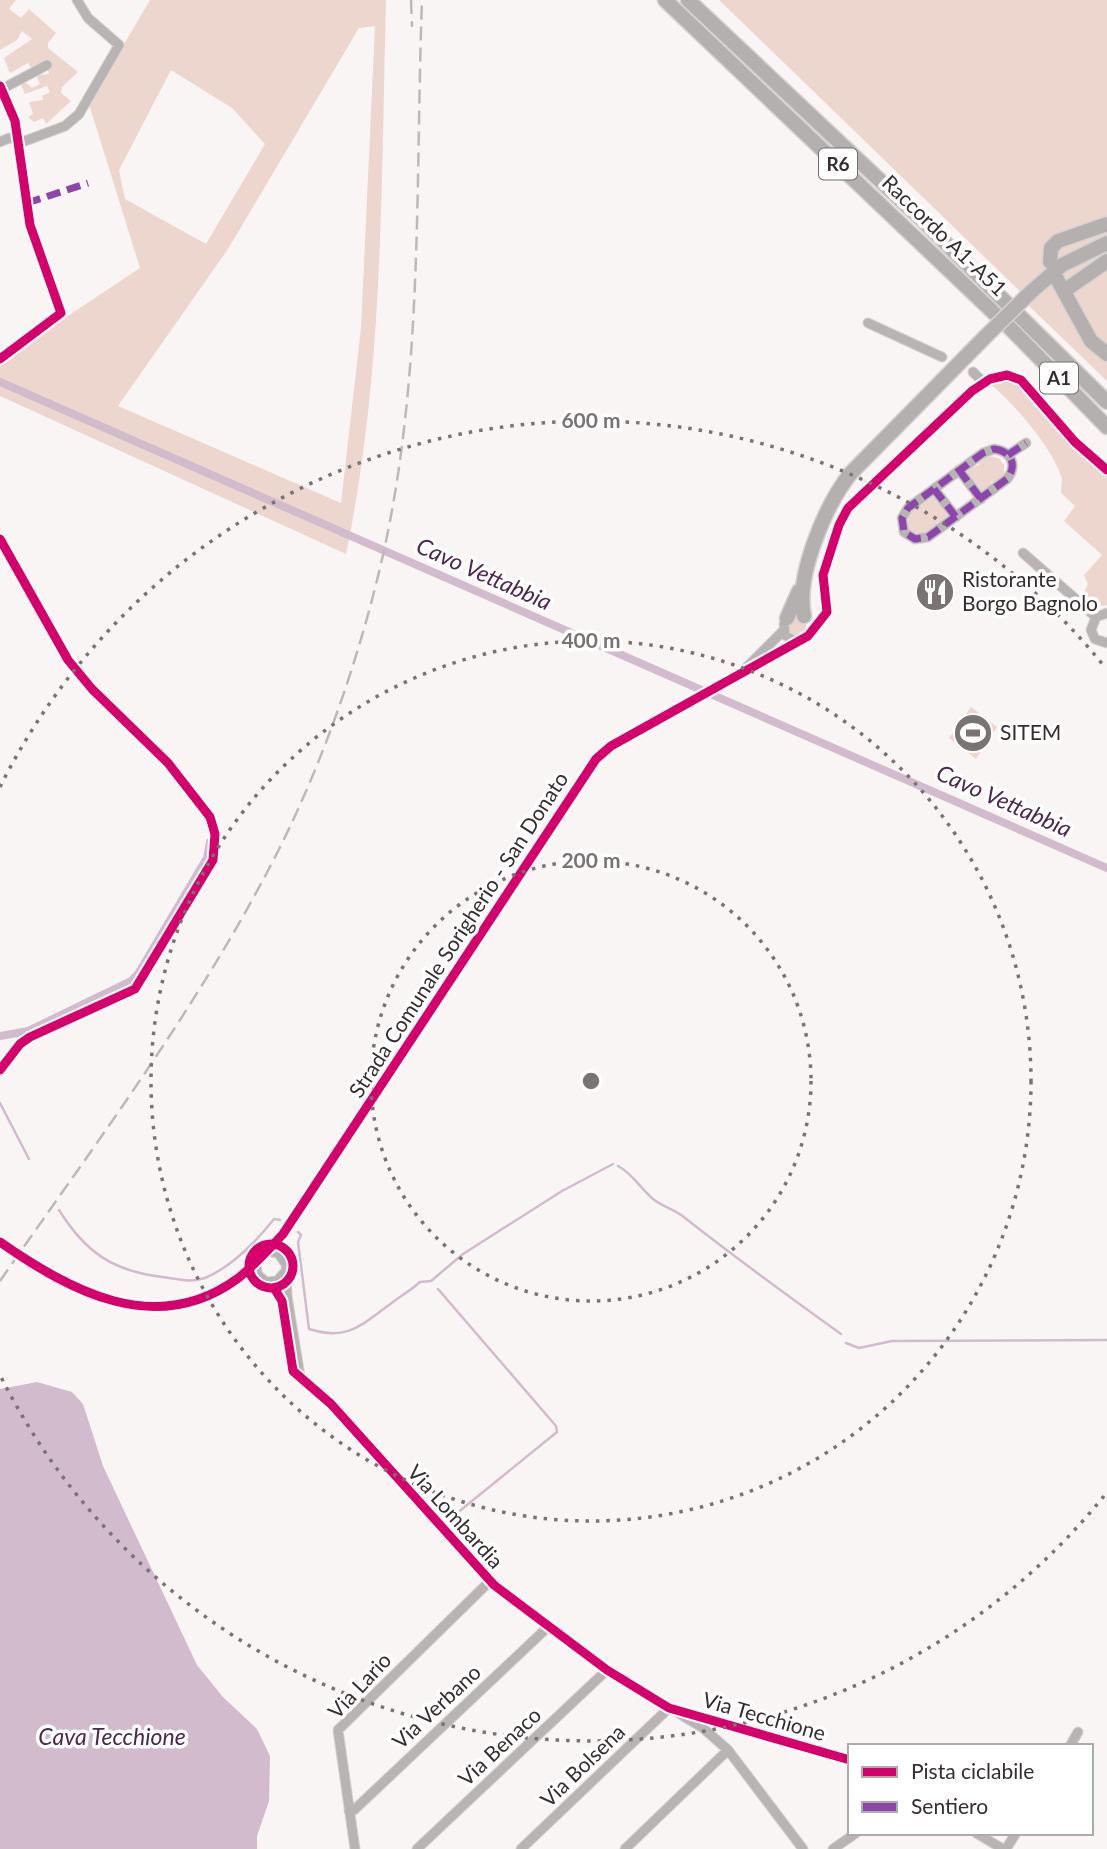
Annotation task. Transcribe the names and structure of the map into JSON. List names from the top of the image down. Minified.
{"streets":{"highway":["R6","Raccordo A1-A51","A1"],"street":["Strada Comunale Sorigherio - San Donato","Via Lombardia","Via Lario","Via Verbano","Via Tecchione","Via Benaco","Via Bolsena"]},"crossings":[["Raccordo A1-A51","A1"],["Via Lombardia","Via Lario"],["Via Lombardia","Via Verbano"],["Via Lombardia","Via Tecchione"],["Via Lombardia","Via Benaco"],["Via Lombardia","Via Bolsena"],["Via Lario","Via Verbano"],["Via Tecchione","Via Bolsena"]],"water":["Cavo Vettabbia","Cava Tecchione"],"places":{"restaurant":["Ristorante Borgo Bagnolo"],"sports":["SITEM"]},"legend":["Pista ciclabile","Sentiero"],"rings":["600 m","400 m","200 m"]}
